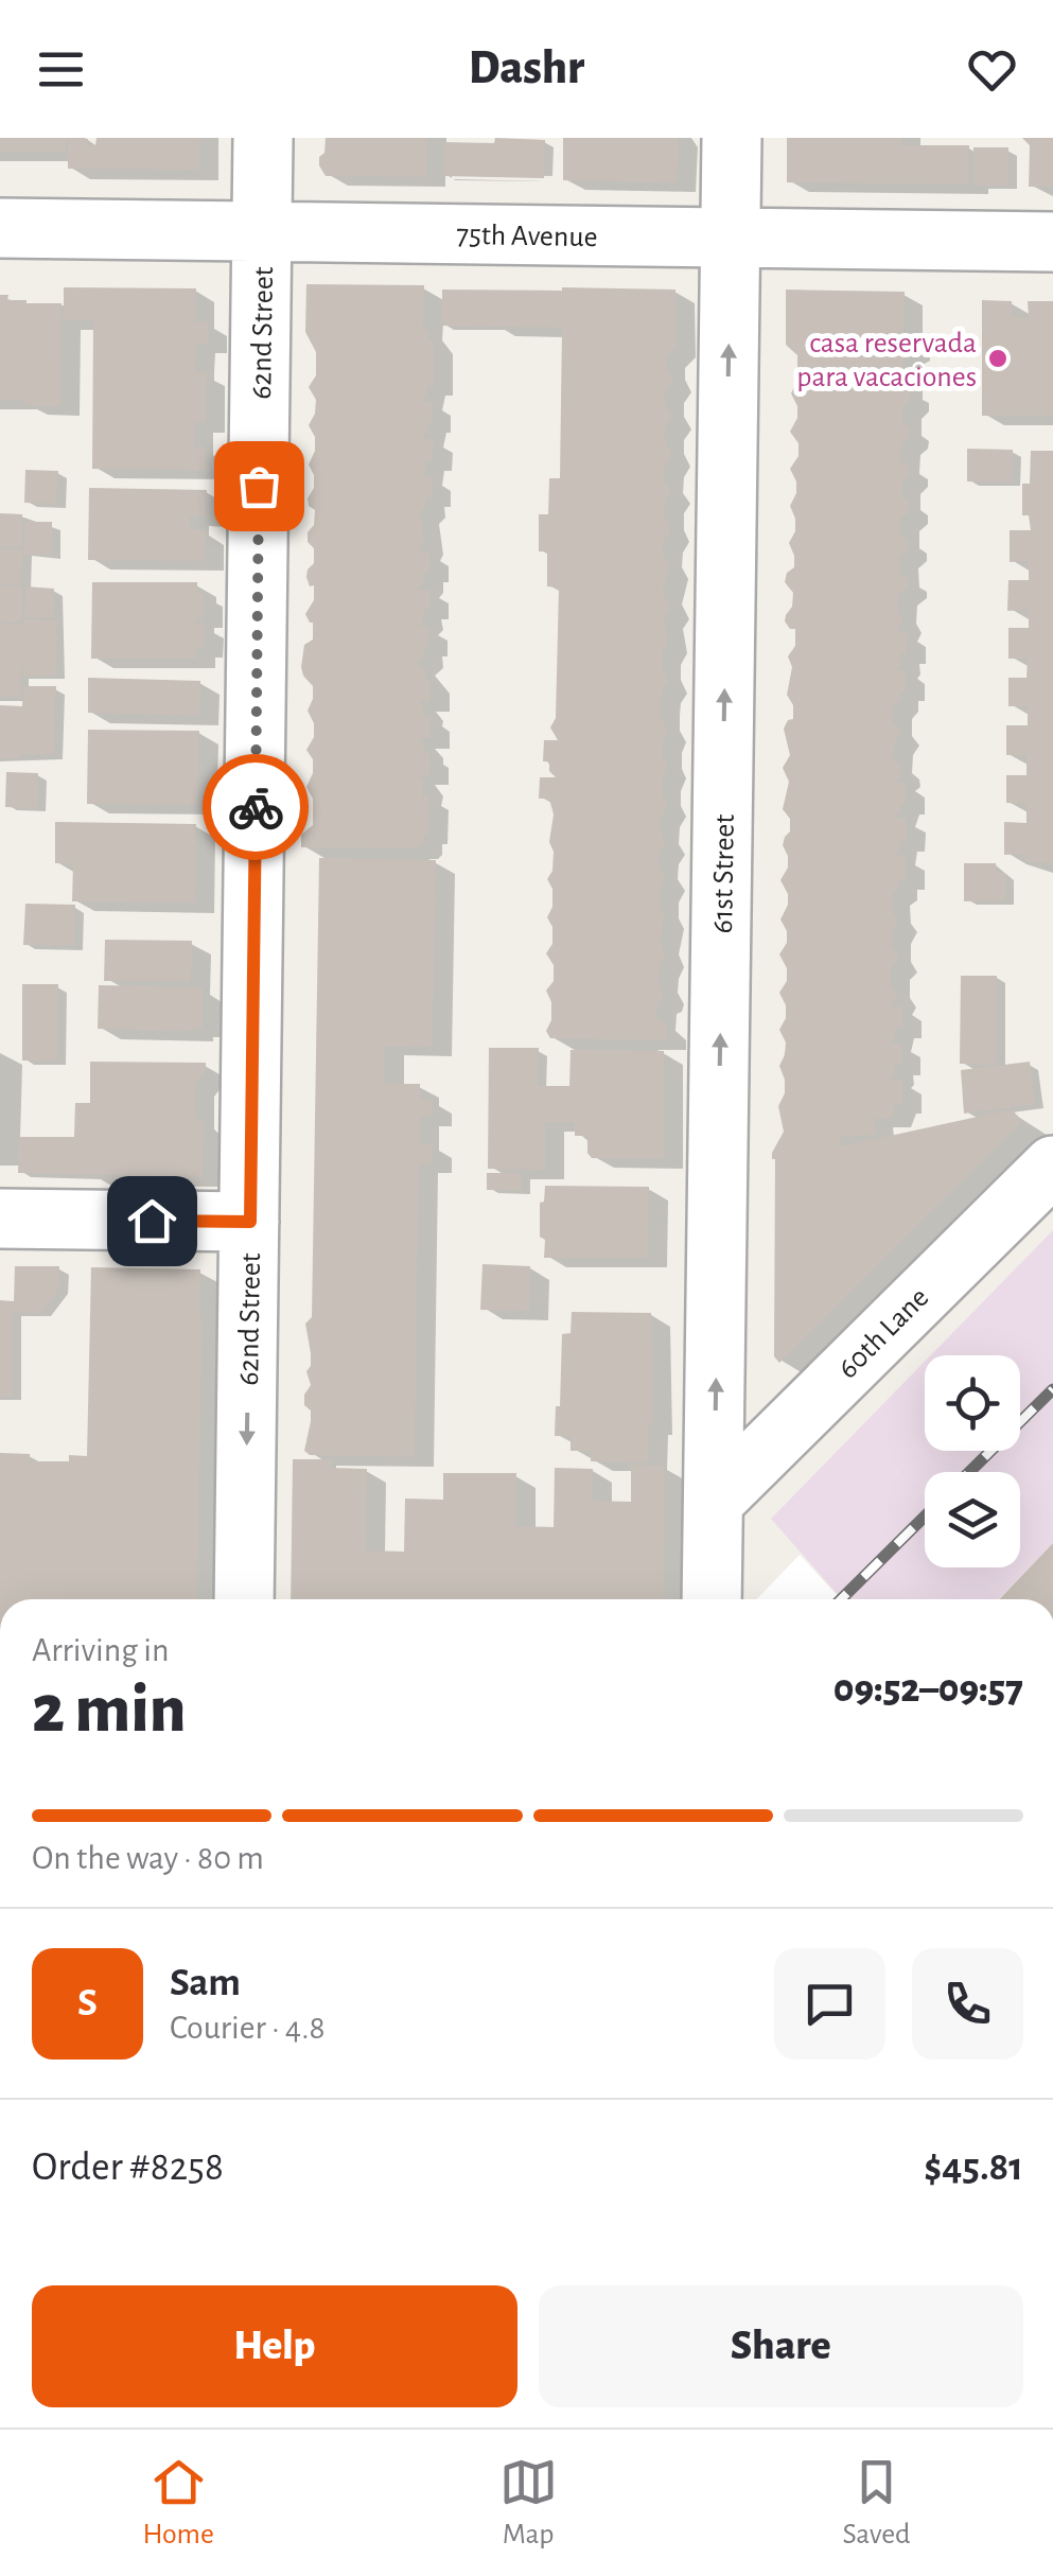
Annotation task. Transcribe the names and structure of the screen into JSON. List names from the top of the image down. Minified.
{"streets":{"street":["75th Avenue","62nd Street","61st Street","60th Lane"]},"crossings":[["75th Avenue","62nd Street"],["75th Avenue","61st Street"],["61st Street","60th Lane"]],"one_way":["61st Street"],"places":["casa reservada para vacaciones"],"page":{"header":"Dashr","heading":["2 min","Arriving in","09:52–09:57"],"panel":["Sam","Courier · 4.8","Order #8258","$45.81"],"bar":"On the way · 80 m","round":"S","buttons":["Help","Share"],"tabs":["Home","Map","Saved"]}}
